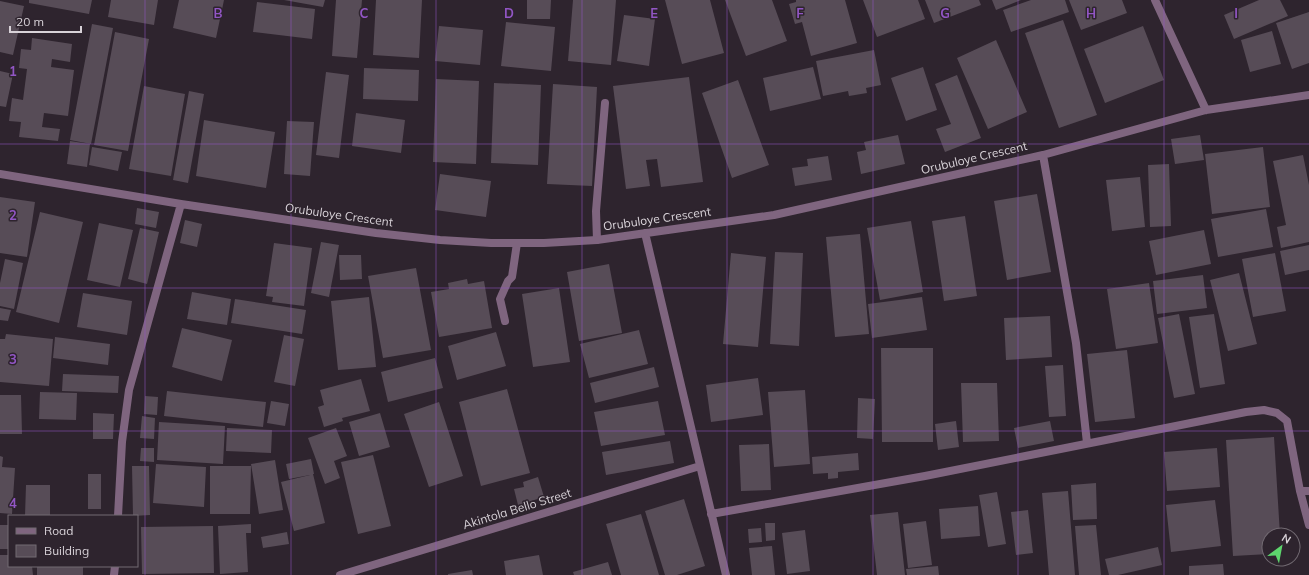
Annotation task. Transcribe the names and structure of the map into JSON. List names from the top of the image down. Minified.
{"streets":{"street":["Orubuloye Crescent","Akintola Bello Street"]},"legend":["Road","Building"],"scale_bar":"20 m","north":"top right","grid":{"columns":["B","C","D","E","F","G","H","I"],"rows":["1","2","3","4"]}}
